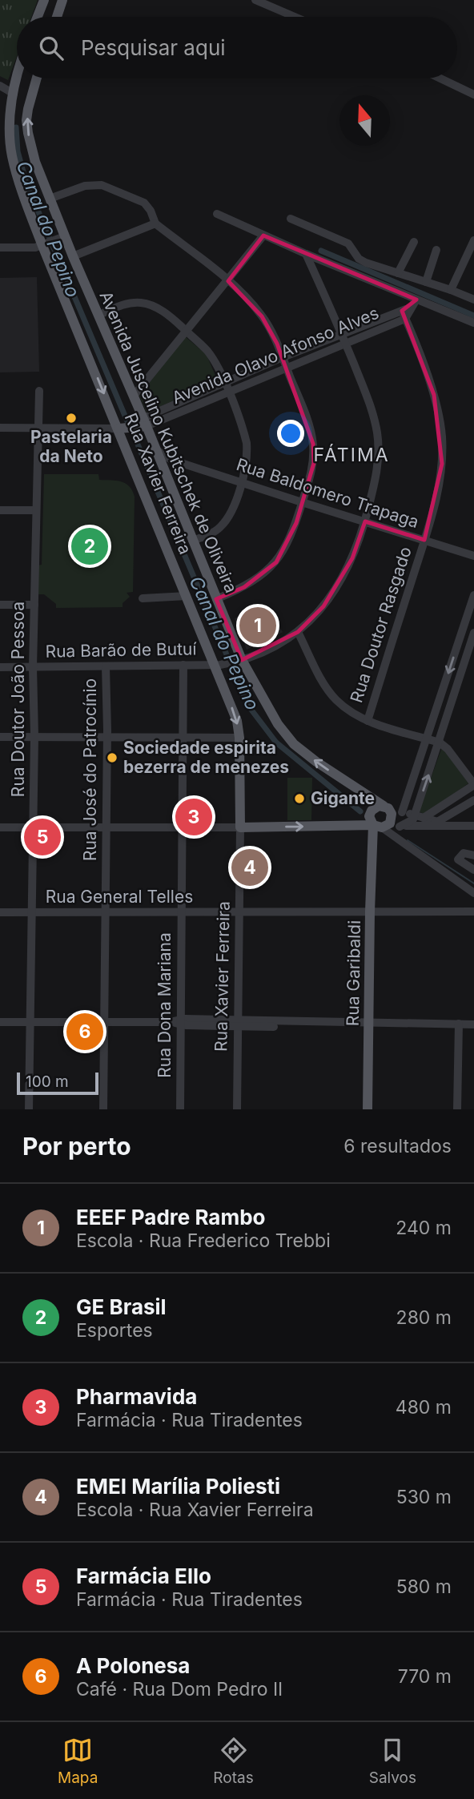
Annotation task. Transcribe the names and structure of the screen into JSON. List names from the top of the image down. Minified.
{"streets":{"main road":["Avenida Juscelino Kubitschek de Oliveira","Rua Xavier Ferreira","Rua Garibaldi"],"street":["Avenida Olavo Afonso Alves","Rua Baldomero Trapaga","Rua Doutor Rasgado","Rua Barão de Butuí","Rua Doutor João Pessoa","Rua José do Patrocínio","Rua General Telles","Rua Dona Mariana"]},"crossings":[["Avenida Olavo Afonso Alves","Avenida Juscelino Kubitschek de Oliveira"],["Avenida Olavo Afonso Alves","Rua Doutor Rasgado"],["Avenida Olavo Afonso Alves","Rua Barão de Butuí"],["Avenida Juscelino Kubitschek de Oliveira","Rua Baldomero Trapaga"],["Avenida Juscelino Kubitschek de Oliveira","Rua Barão de Butuí"],["Avenida Juscelino Kubitschek de Oliveira","Rua Garibaldi"],["Rua Xavier Ferreira","Rua Barão de Butuí"],["Rua Xavier Ferreira","Rua General Telles"],["Rua Baldomero Trapaga","Rua Doutor Rasgado"],["Rua Baldomero Trapaga","Rua Barão de Butuí"],["Rua Barão de Butuí","Rua Doutor João Pessoa"],["Rua Barão de Butuí","Rua José do Patrocínio"],["Rua Barão de Butuí","Rua Dona Mariana"],["Rua Doutor João Pessoa","Rua General Telles"],["Rua José do Patrocínio","Rua General Telles"],["Rua General Telles","Rua Garibaldi"],["Rua General Telles","Rua Dona Mariana"]],"districts":["FÁTIMA"],"water":["Canal do Pepino"],"places":["Pastelaria da Neto","Sociedade espirita bezerra de menezes","Gigante"],"scale_bar":"100 m","north":"top","page":{"search":"Pesquisar aqui","pins":["2","1","3","5","4","6"],"scale":"100 m","heading":["Por perto","6 resultados"],"list":[{"mark":"1","name":"EEEF Padre Rambo","note":"Escola · Rua Frederico Trebbi","value":"240 m"},{"mark":"2","name":"GE Brasil","note":"Esportes","value":"280 m"},{"mark":"3","name":"Pharmavida","note":"Farmácia · Rua Tiradentes","value":"480 m"},{"mark":"4","name":"EMEI Marília Poliesti","note":"Escola · Rua Xavier Ferreira","value":"530 m"},{"mark":"5","name":"Farmácia Ello","note":"Farmácia · Rua Tiradentes","value":"580 m"},{"mark":"6","name":"A Polonesa","note":"Café · Rua Dom Pedro II","value":"770 m"}],"nav":["Mapa","Rotas","Salvos"]}}
